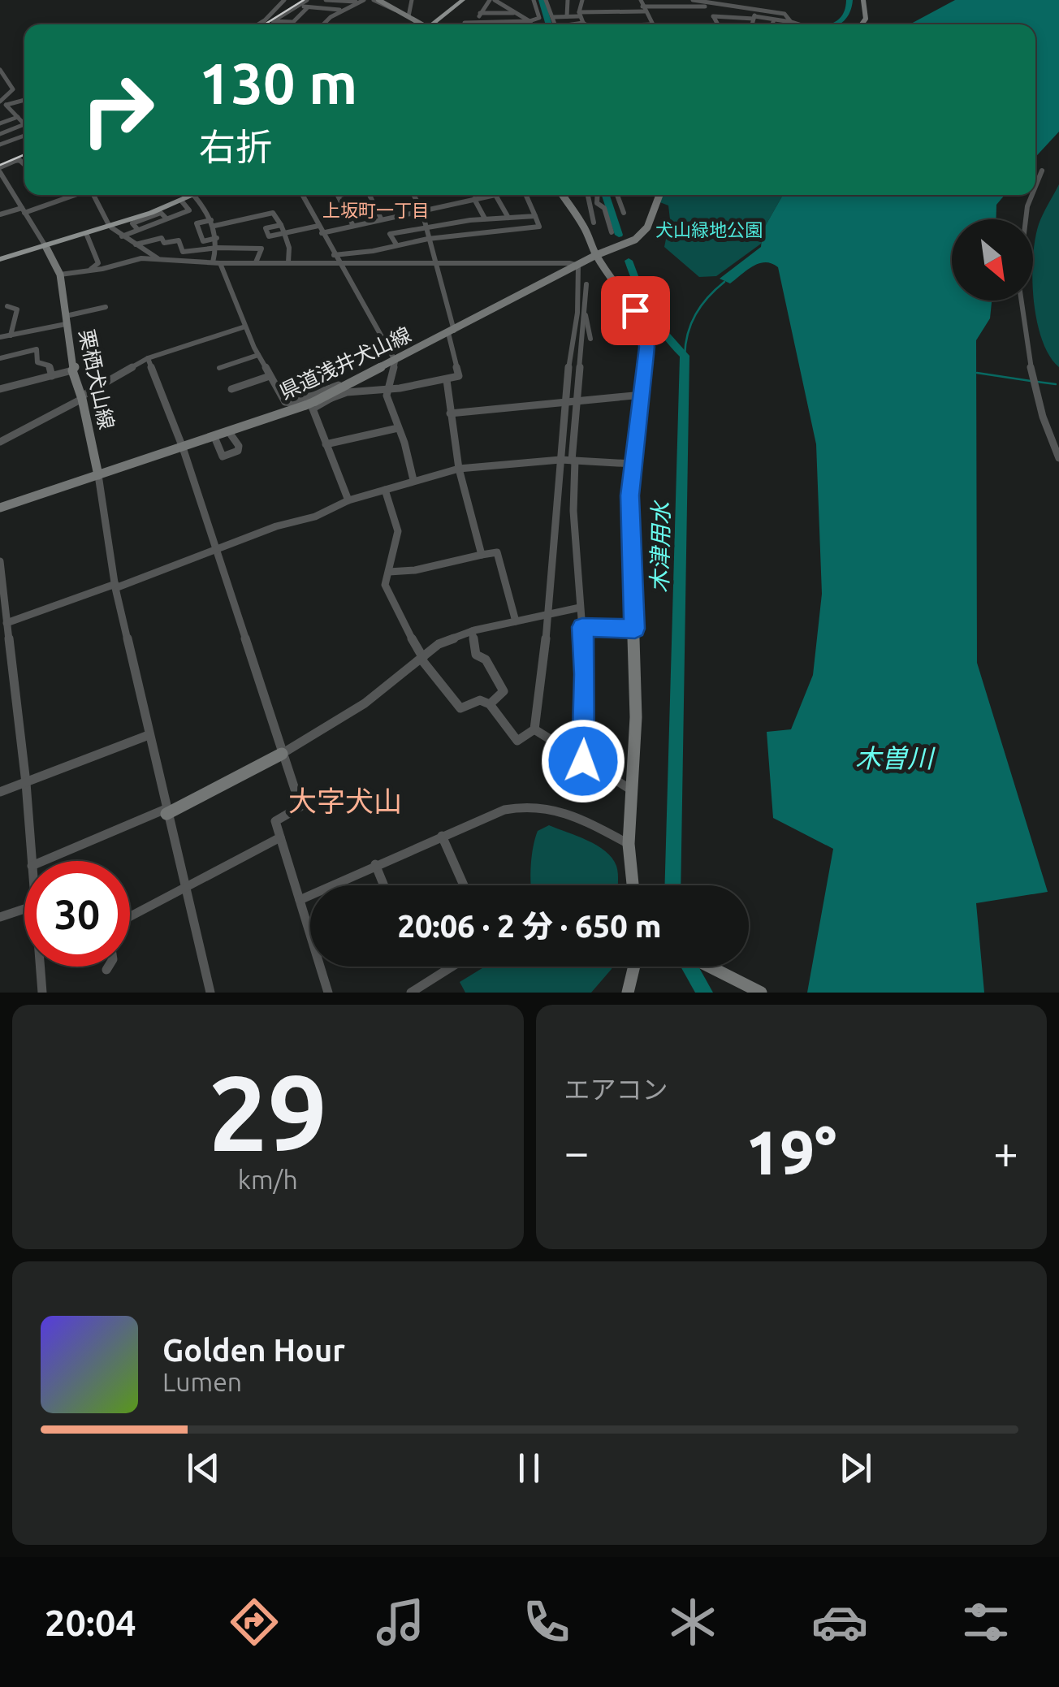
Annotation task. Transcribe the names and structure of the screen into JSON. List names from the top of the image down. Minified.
{"streets":{"main road":["県道浅井犬山線","栗栖犬山線"]},"crossings":[["県道浅井犬山線","栗栖犬山線"]],"districts":["上坂町一丁目","大字犬山"],"water":["木津用水","木曽川"],"parks":["犬山緑地公園"],"north":"bottom right","page":{"turn":["130 m","右折"],"limit":"30","trip":"20:06 · 2 分 · 650 m","tile":[["29","km/h"],"エアコン"],"heat":["−","19°","+"],"song":["Golden Hour","Lumen"],"tabs":"20:04"}}
